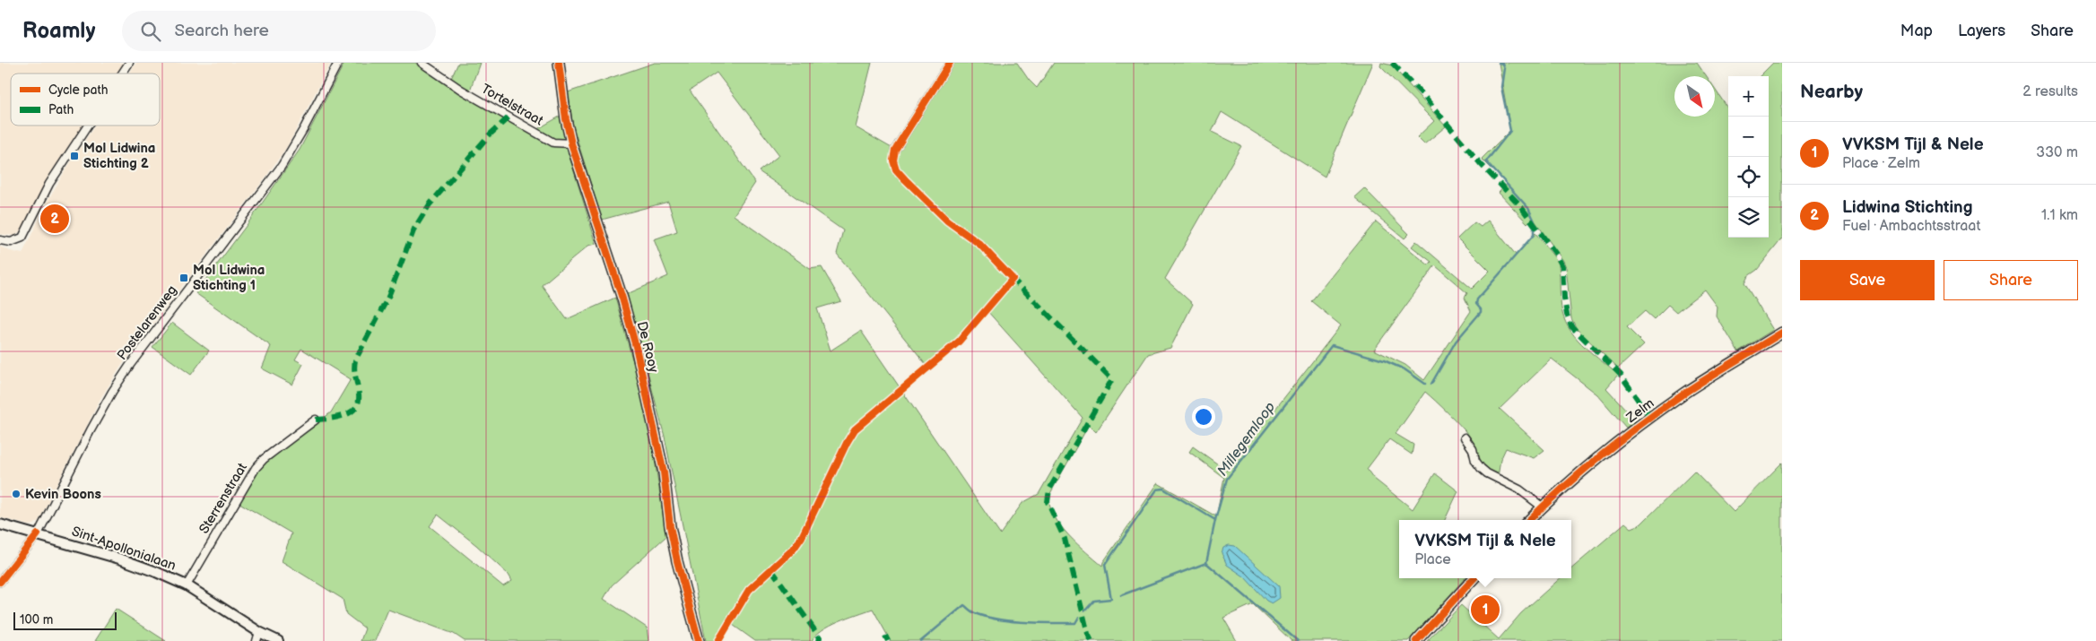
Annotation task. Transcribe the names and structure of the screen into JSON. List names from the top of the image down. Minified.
{"streets":{"street":["Tortelstraat","Postelarenweg","De Rooy","Zelm","Sterrenstraat","Sint-Apollonialaan"]},"crossings":[["Tortelstraat","De Rooy"],["Postelarenweg","Sint-Apollonialaan"],["Sterrenstraat","Sint-Apollonialaan"]],"water":["Millegemloop"],"places":{"transit":["Mol Lidwina Stichting 2","Mol Lidwina Stichting 1"],"other":["Kevin Boons"]},"legend":["Cycle path","Path"],"scale_bar":"100 m","north":"bottom right","page":{"header":"Roamly","search":"Search here","nav":["Map","Layers","Share"],"heading":["Nearby","2 results"],"map_buttons":["+","−"],"list":[{"mark":"1","name":"VVKSM Tijl & Nele","note":"Place · Zelm","value":"330 m"},{"mark":"2","name":"Lidwina Stichting","note":"Fuel · Ambachtsstraat","value":"1.1 km"}],"pins":["2","1"],"buttons":["Save","Share"],"popup":["VVKSM Tijl & Nele","Place"],"scale":"100 m"}}
